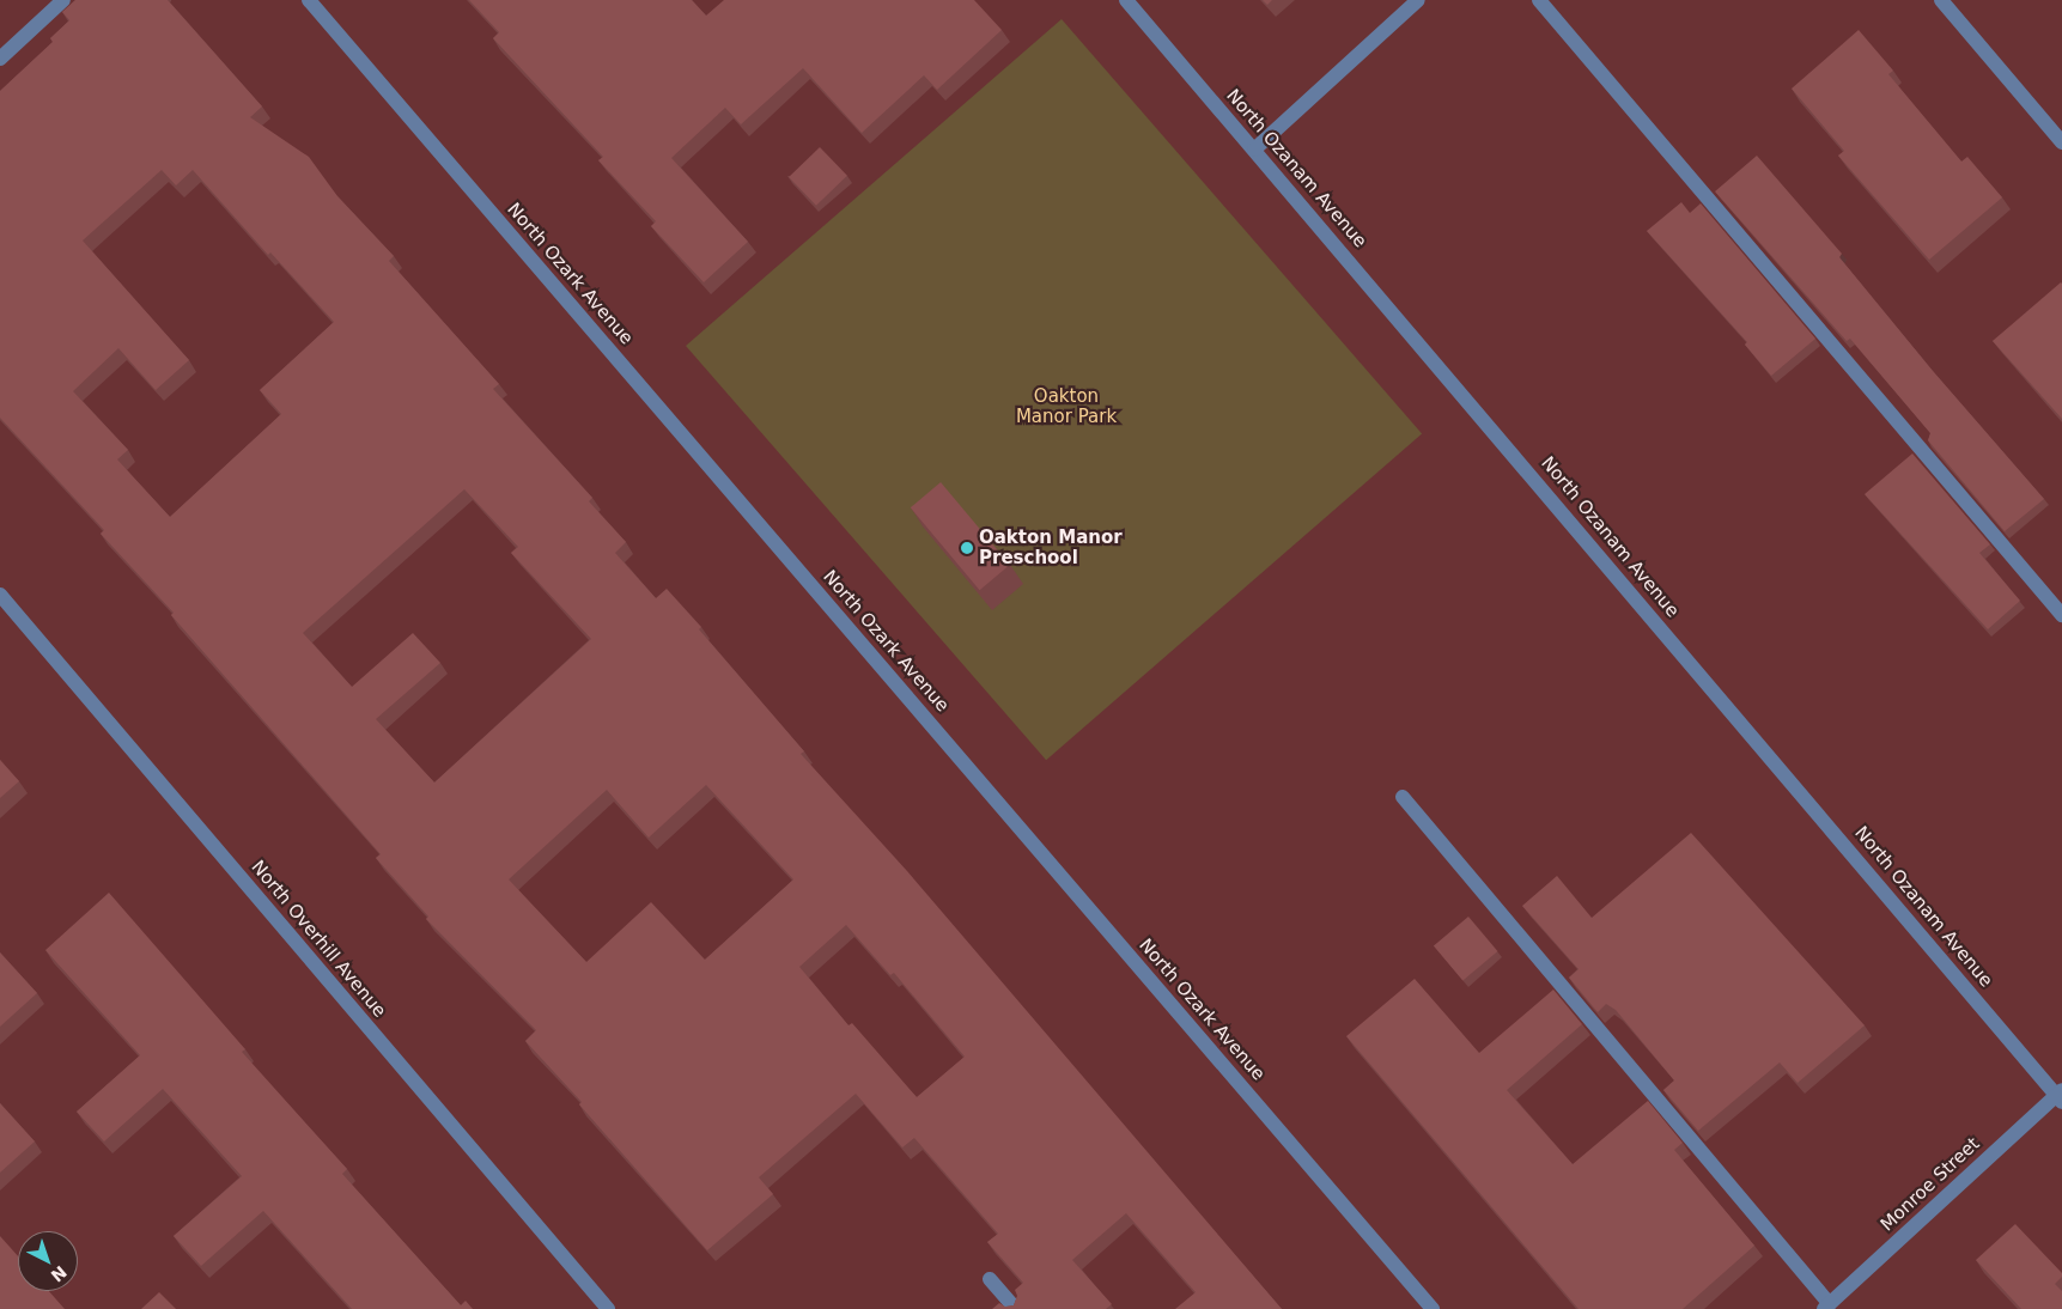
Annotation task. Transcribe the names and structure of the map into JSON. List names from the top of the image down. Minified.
{"streets":{"street":["North Ozanam Avenue","North Ozark Avenue","North Overhill Avenue","Monroe Street"]},"crossings":[["North Ozanam Avenue","Monroe Street"]],"parks":["Oakton Manor Park"],"places":["Oakton Manor Preschool"],"north":"bottom right"}
